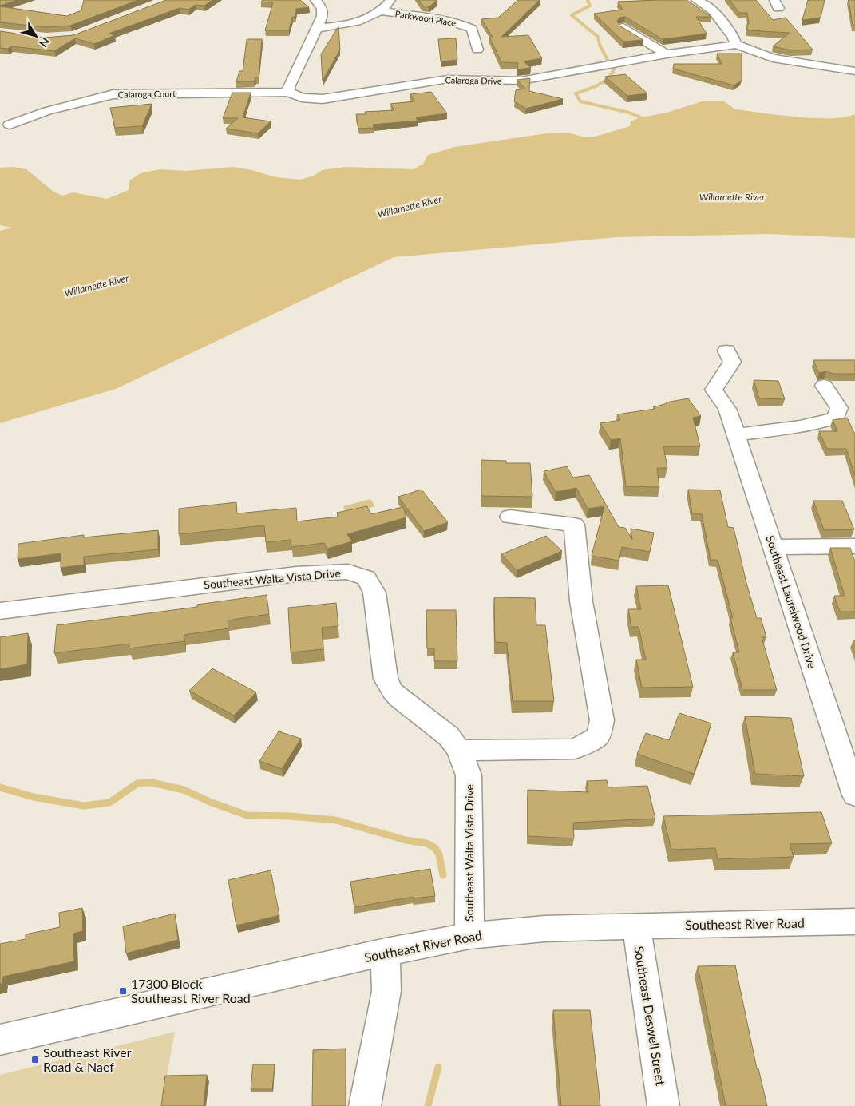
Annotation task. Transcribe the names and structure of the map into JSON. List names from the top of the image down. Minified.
{"streets":{"street":["Parkwood Place","Calaroga Drive","Calaroga Court","Southeast Walta Vista Drive","Southeast Laurelwood Drive","Southeast River Road","Southeast Deswell Street"]},"crossings":[["Calaroga Drive","Calaroga Court"],["Southeast Walta Vista Drive","Southeast River Road"],["Southeast River Road","Southeast Deswell Street"]],"water":["Willamette River"],"places":{"transit":["17300 Block Southeast River Road","Southeast River Road & Naef"]},"north":"bottom right"}
